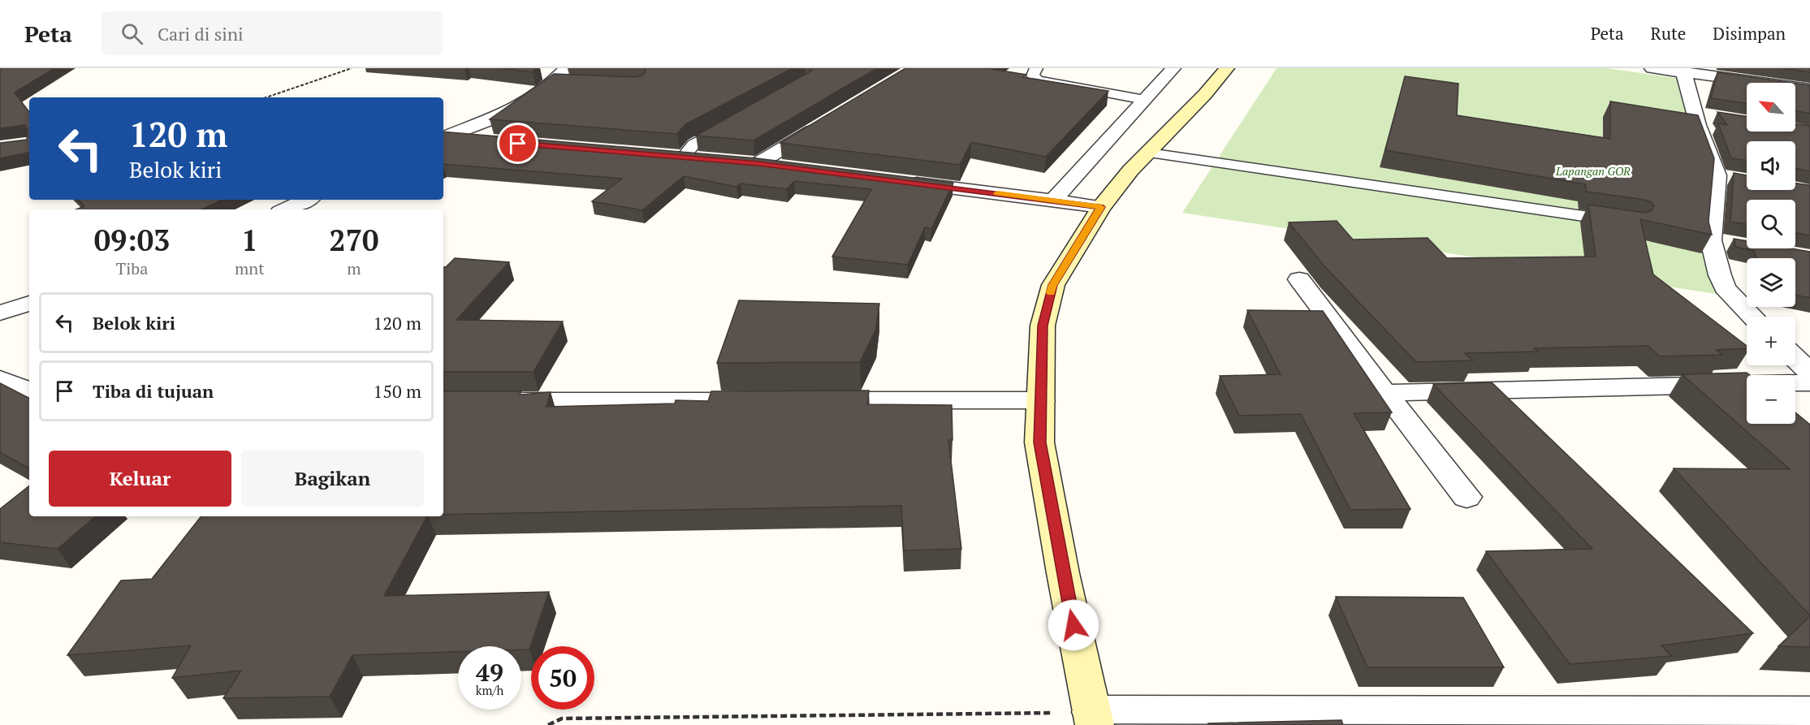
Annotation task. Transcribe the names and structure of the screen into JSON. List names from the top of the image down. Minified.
{"parks":["Lapangan GOR"],"north":"top left","page":{"header":"Peta","search":"Cari di sini","nav":["Peta","Rute","Disimpan"],"map_buttons":["+","−"],"turn":["120 m","Belok kiri"],"eta":["09:03","Tiba","1","mnt","270","m"],"list":[{"name":"Belok kiri","value":"120 m"},{"name":"Tiba di tujuan","value":"150 m"}],"buttons":["Keluar","Bagikan"],"speed":"49 km/h","limit":"50"}}
